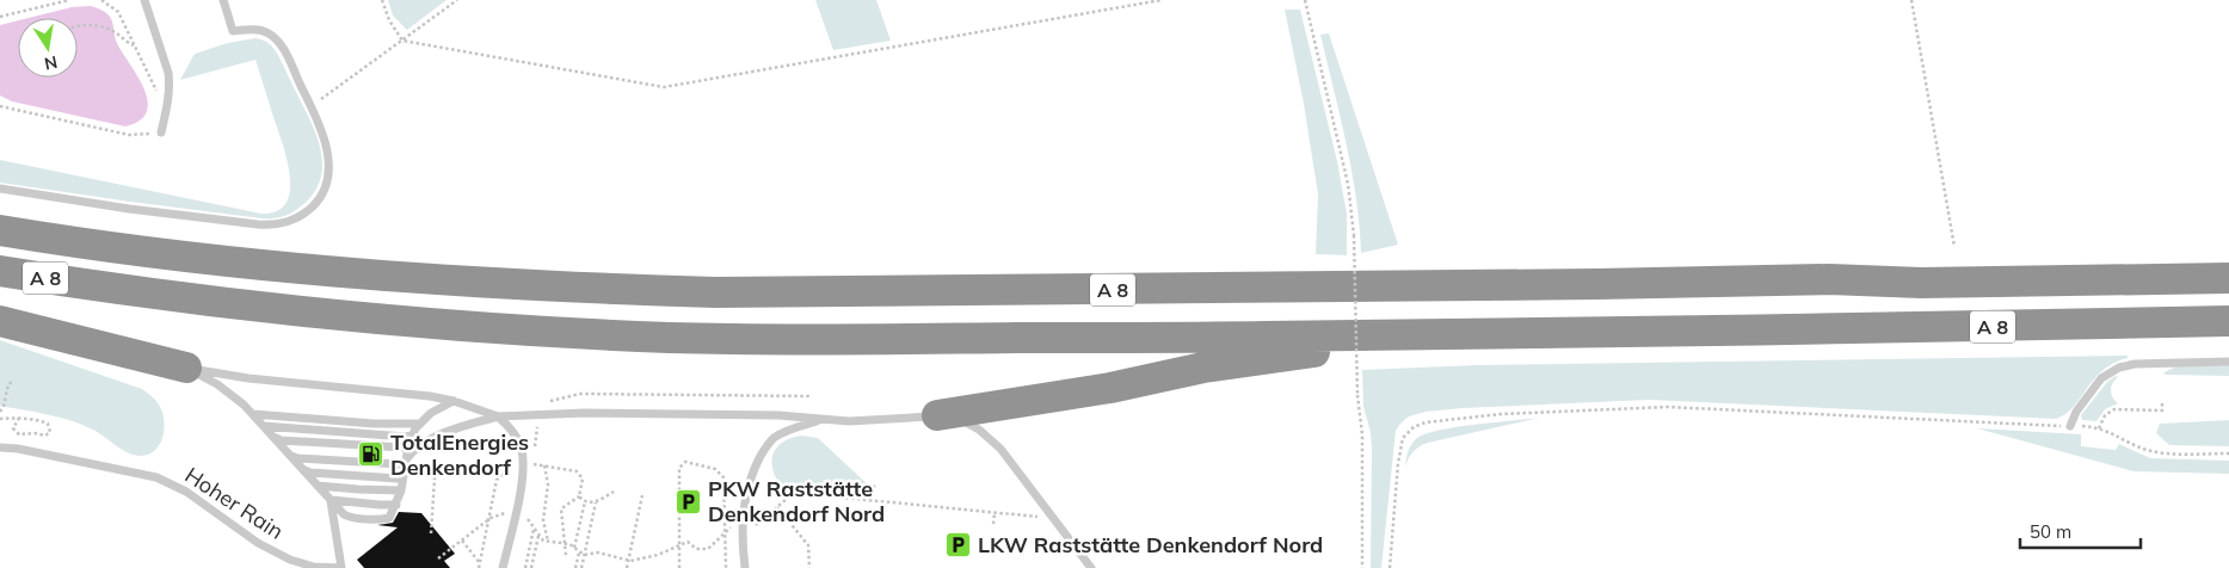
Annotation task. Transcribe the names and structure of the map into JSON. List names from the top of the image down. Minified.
{"streets":{"highway":["A 8"],"lane":["Hoher Rain"]},"places":{"fuel station":["TotalEnergies Denkendorf"],"parking":["PKW Raststätte Denkendorf Nord","LKW Raststätte Denkendorf Nord"]},"scale_bar":"50 m","north":"bottom"}
